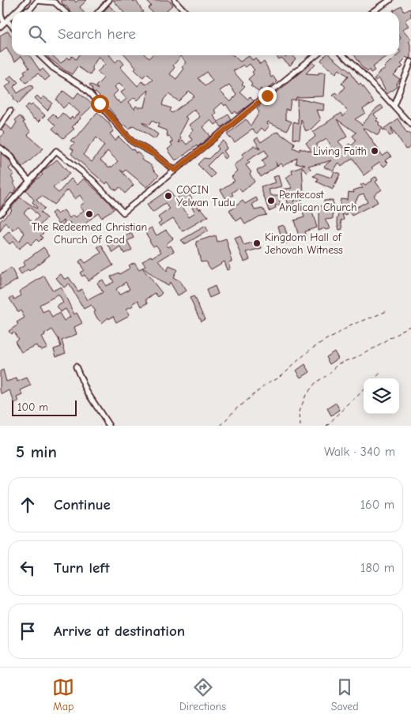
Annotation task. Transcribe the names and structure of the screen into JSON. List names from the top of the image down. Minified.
{"places":["Living Faith","COCIN Yelwan Tudu","Pentecost Anglican Church","The Redeemed Christian Church Of God","Kingdom Hall of Jehovah Witness"],"scale_bar":"100 m","page":{"search":"Search here","scale":"100 m","heading":["5 min","Walk · 340 m"],"list":[["Continue","160 m"],["Turn left","180 m"],"Arrive at destination"],"nav":["Map","Directions","Saved"]}}
